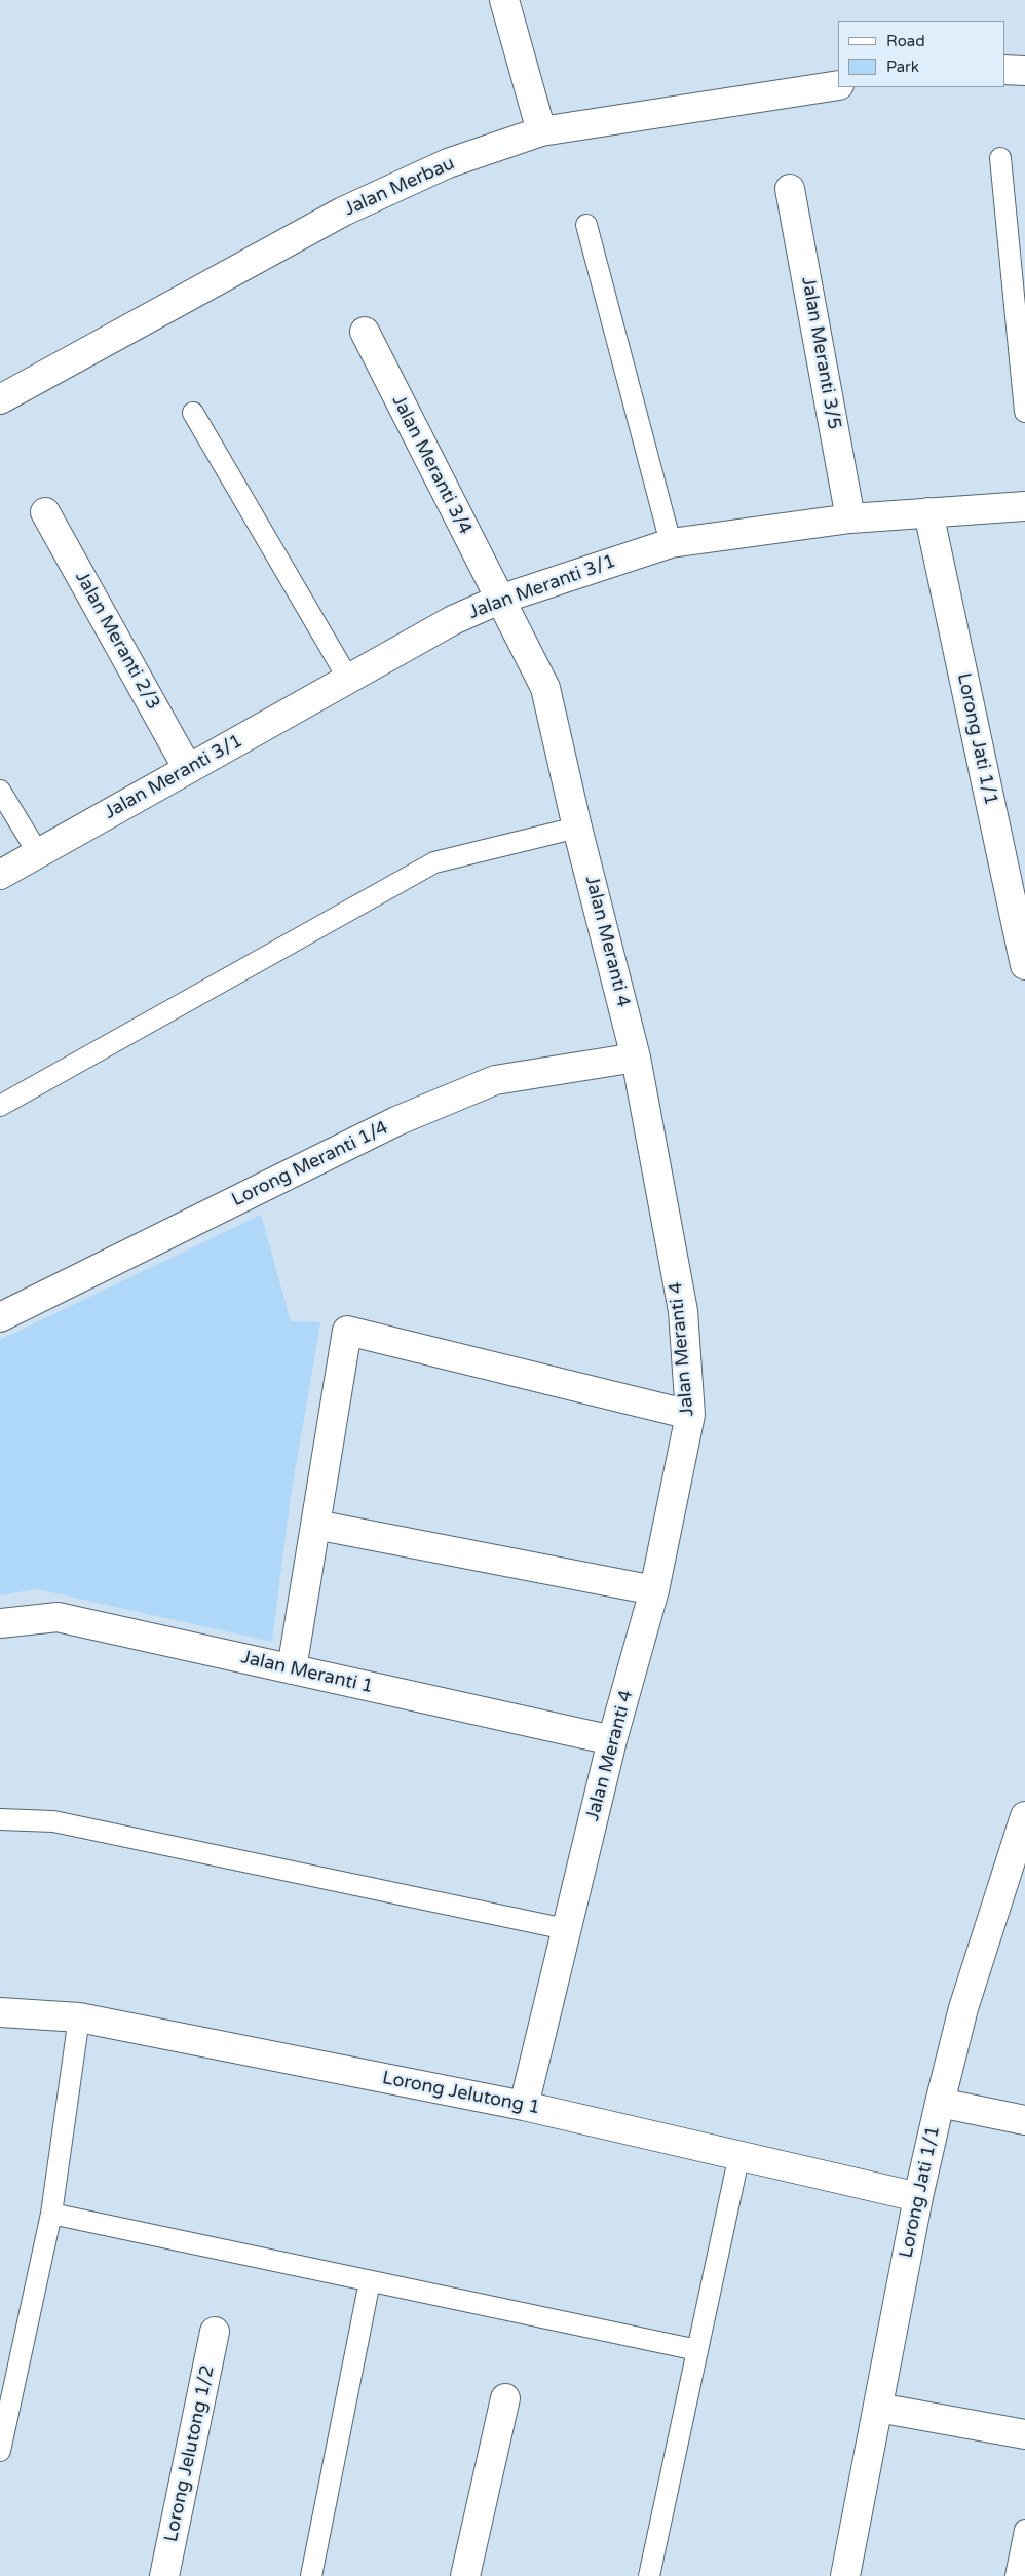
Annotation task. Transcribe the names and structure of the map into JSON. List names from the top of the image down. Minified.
{"streets":{"street":["Jalan Merbau","Jalan Meranti 3/5","Jalan Meranti 3/4","Jalan Meranti 3/1","Jalan Meranti 2/3","Lorong Jati 1/1","Jalan Meranti 4","Lorong Meranti 1/4","Jalan Meranti 1","Lorong Jelutong 1","Lorong Jelutong 1/2"]},"crossings":[["Jalan Meranti 3/5","Jalan Meranti 3/1"],["Jalan Meranti 3/4","Jalan Meranti 3/1"],["Jalan Meranti 3/4","Jalan Meranti 4"],["Jalan Meranti 3/1","Jalan Meranti 2/3"],["Jalan Meranti 3/1","Lorong Jati 1/1"],["Jalan Meranti 3/1","Jalan Meranti 4"],["Lorong Jati 1/1","Lorong Jelutong 1"],["Jalan Meranti 4","Lorong Meranti 1/4"],["Jalan Meranti 4","Jalan Meranti 1"],["Jalan Meranti 4","Lorong Jelutong 1"]],"legend":["Road","Park"]}
